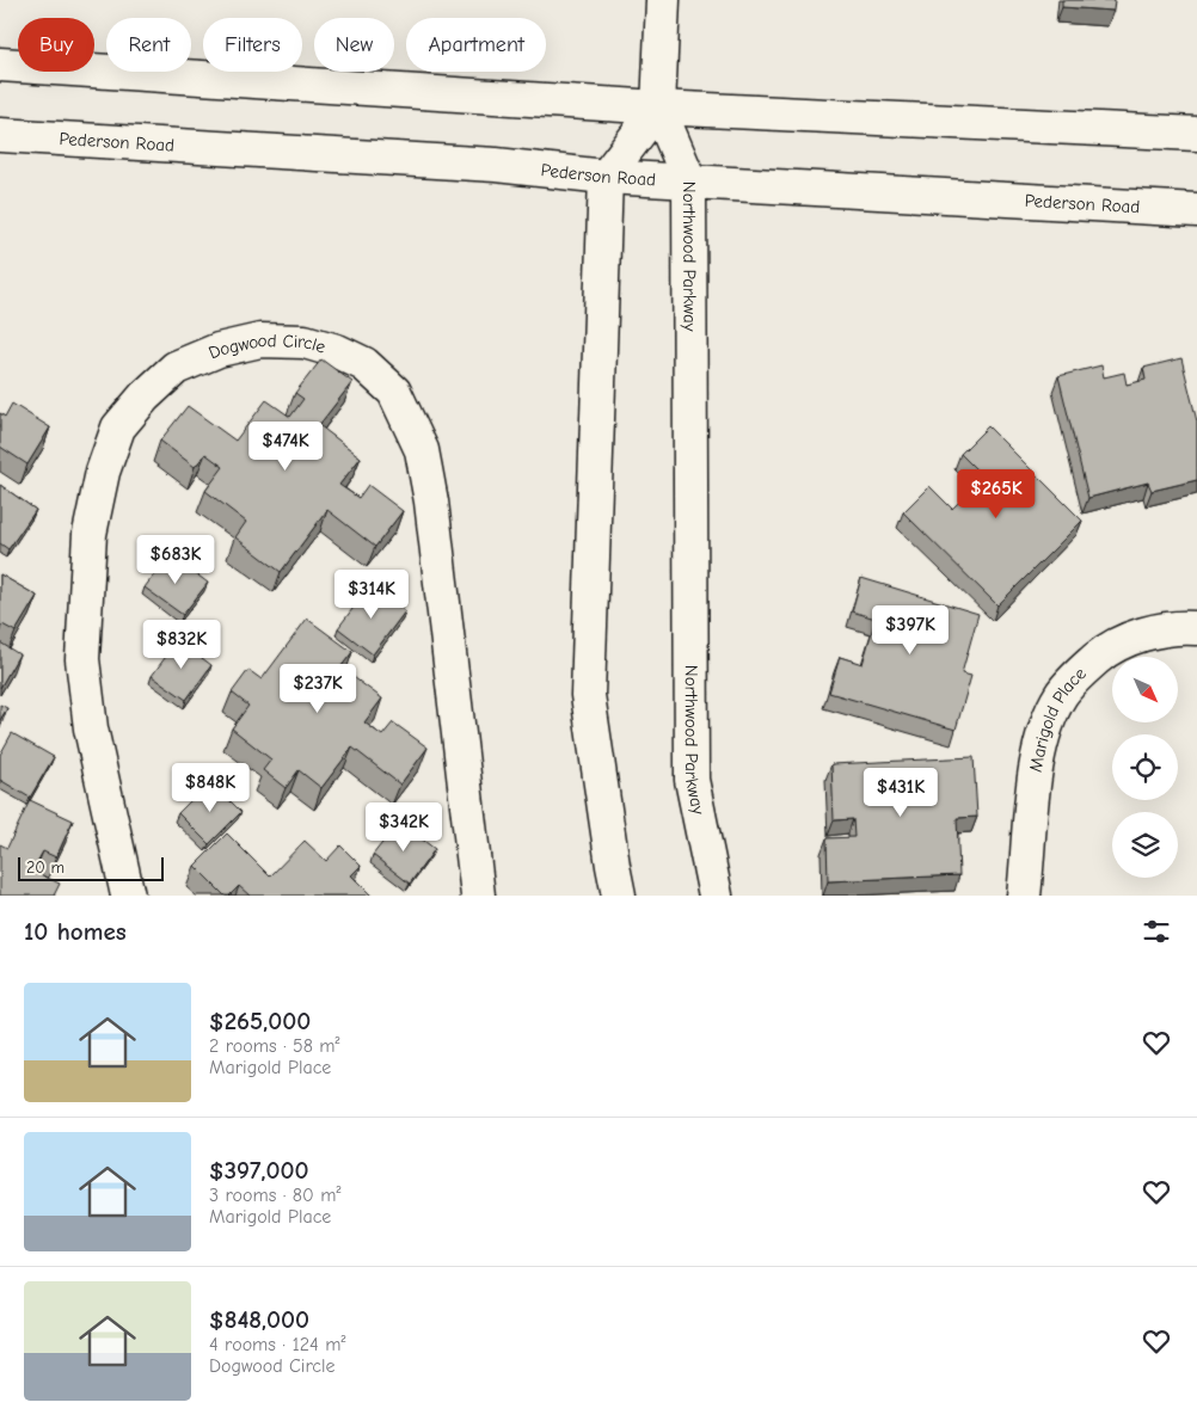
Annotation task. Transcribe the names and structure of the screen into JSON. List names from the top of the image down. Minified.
{"streets":{"street":["Pederson Road","Northwood Parkway","Dogwood Circle","Marigold Place"]},"crossings":[["Pederson Road","Northwood Parkway"]],"scale_bar":"20 m","north":"bottom right","page":{"chip":["Buy","Rent","Filters","New","Apartment"],"price":["$474K","$265K","$683K","$314K","$397K","$832K","$237K","$848K","$431K","$342K"],"scale":"20 m","heading":"10 homes","list":[{"name":"$265,000","note":"2 rooms · 58 m² · Marigold Place"},{"name":"$397,000","note":"3 rooms · 80 m² · Marigold Place"},{"name":"$848,000","note":"4 rooms · 124 m² · Dogwood Circle"}]}}
